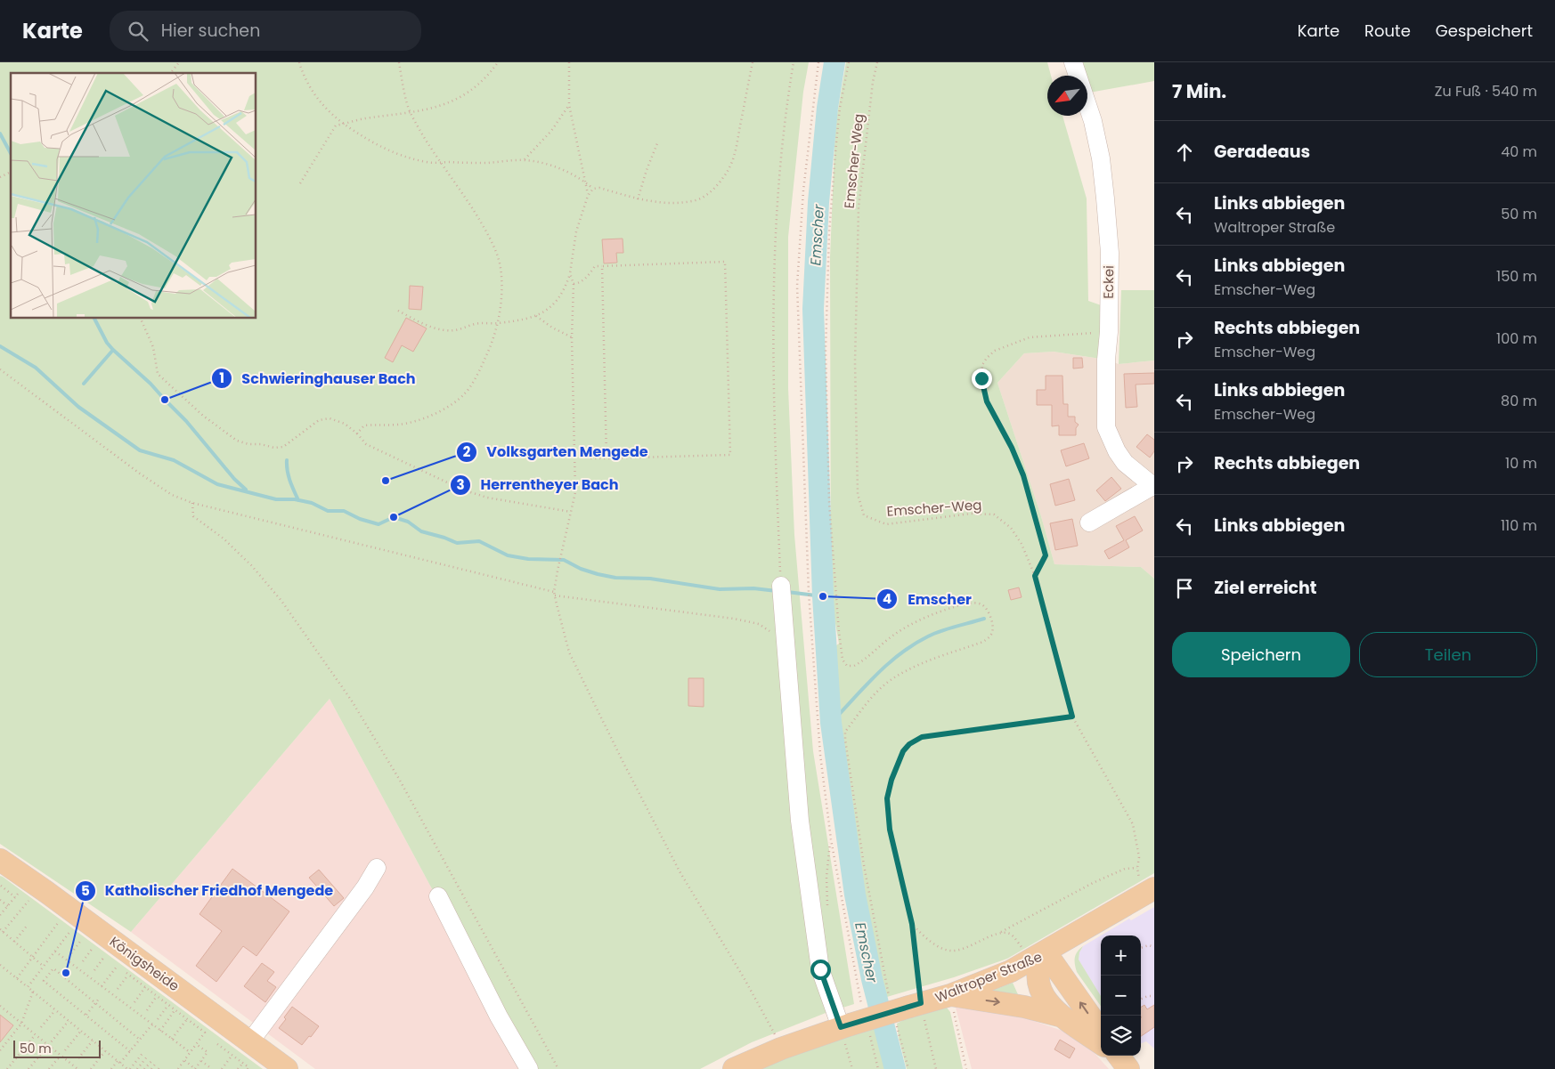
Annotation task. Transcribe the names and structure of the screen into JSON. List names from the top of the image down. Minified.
{"streets":{"main road":["Königsheide","Waltroper Straße"],"street":["Eckei"],"path":["Emscher-Weg"]},"water":["Emscher"],"places":["Schwieringhauser Bach","Volksgarten Mengede","Herrentheyer Bach","Emscher","Katholischer Friedhof Mengede"],"scale_bar":"50 m","north":"bottom left","page":{"header":"Karte","search":"Hier suchen","nav":["Karte","Route","Gespeichert"],"heading":["7 Min.","Zu Fuß · 540 m"],"list":[["Geradeaus","40 m"],["Links abbiegen","Waltroper Straße","50 m"],["Links abbiegen","Emscher-Weg","150 m"],["Rechts abbiegen","Emscher-Weg","100 m"],["Links abbiegen","Emscher-Weg","80 m"],["Rechts abbiegen","10 m"],["Links abbiegen","110 m"],"Ziel erreicht"],"buttons":["Speichern","Teilen"],"map_buttons":["+","−"],"scale":"50 m"}}
